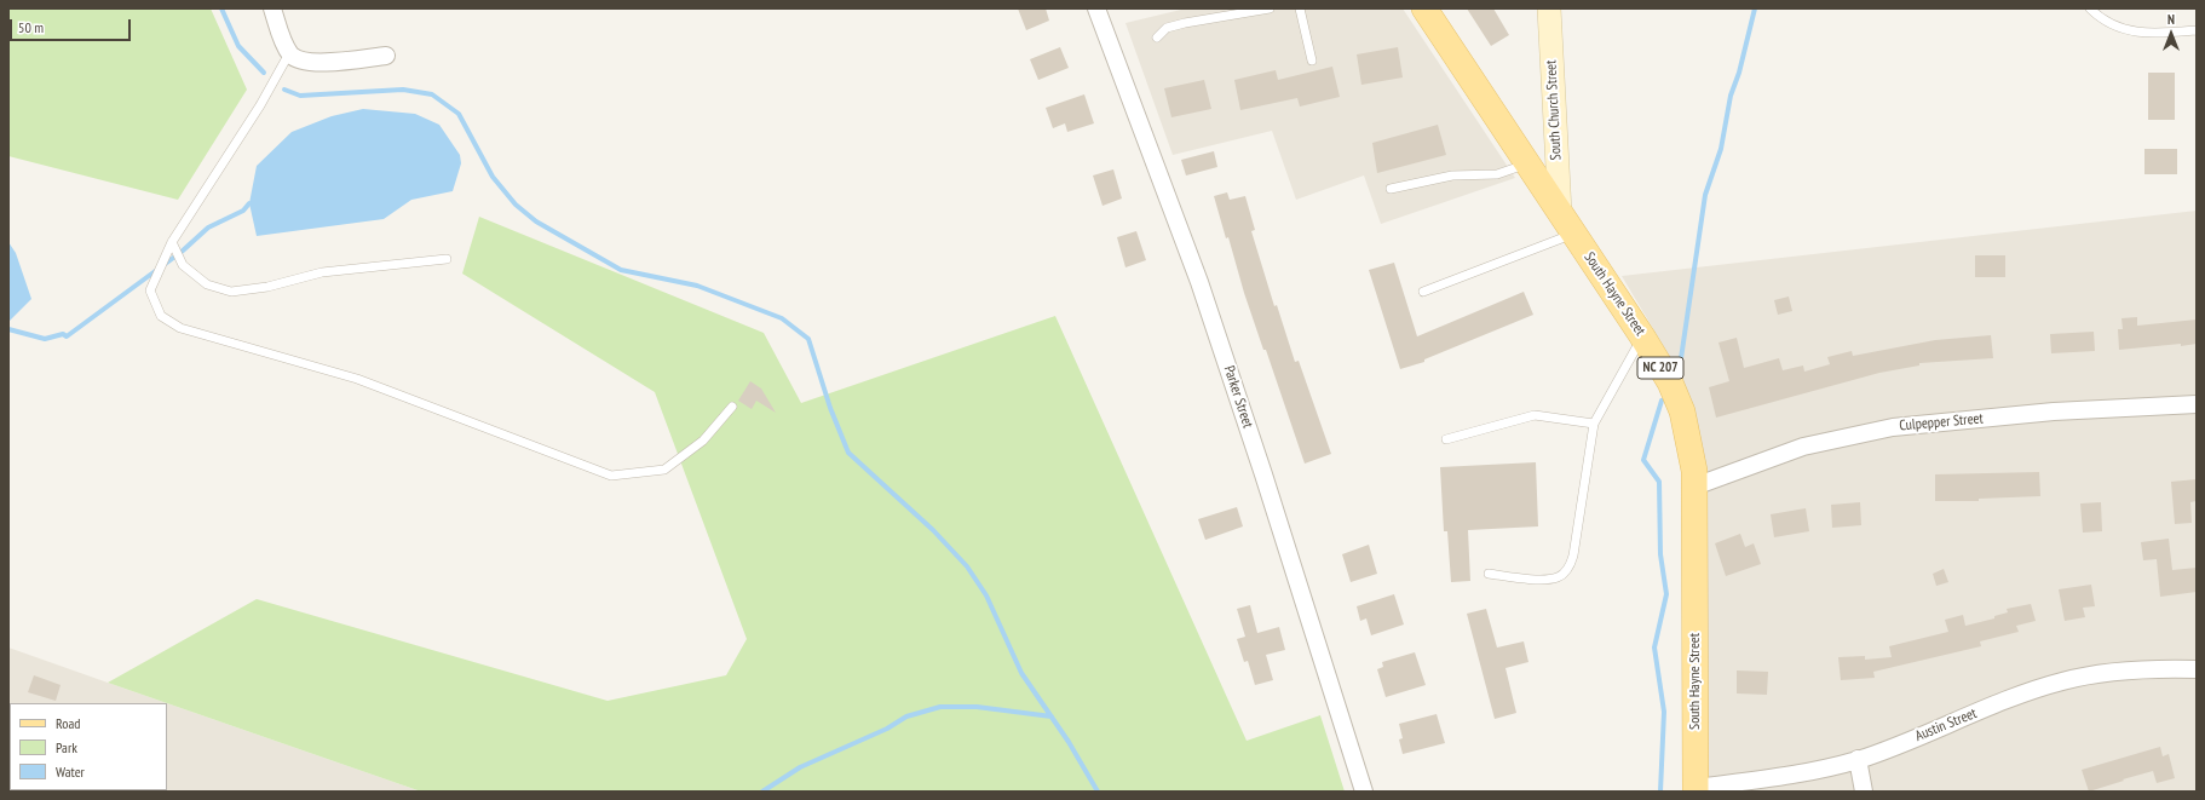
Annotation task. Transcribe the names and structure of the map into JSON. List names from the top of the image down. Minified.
{"streets":{"main road":["South Hayne Street","NC 207"],"street":["South Church Street","Parker Street","Culpepper Street","Austin Street"]},"crossings":[["South Church Street","South Hayne Street"],["South Hayne Street","Culpepper Street"],["South Hayne Street","Austin Street"]],"legend":["Road","Park","Water"],"scale_bar":"50 m","north":"top"}
